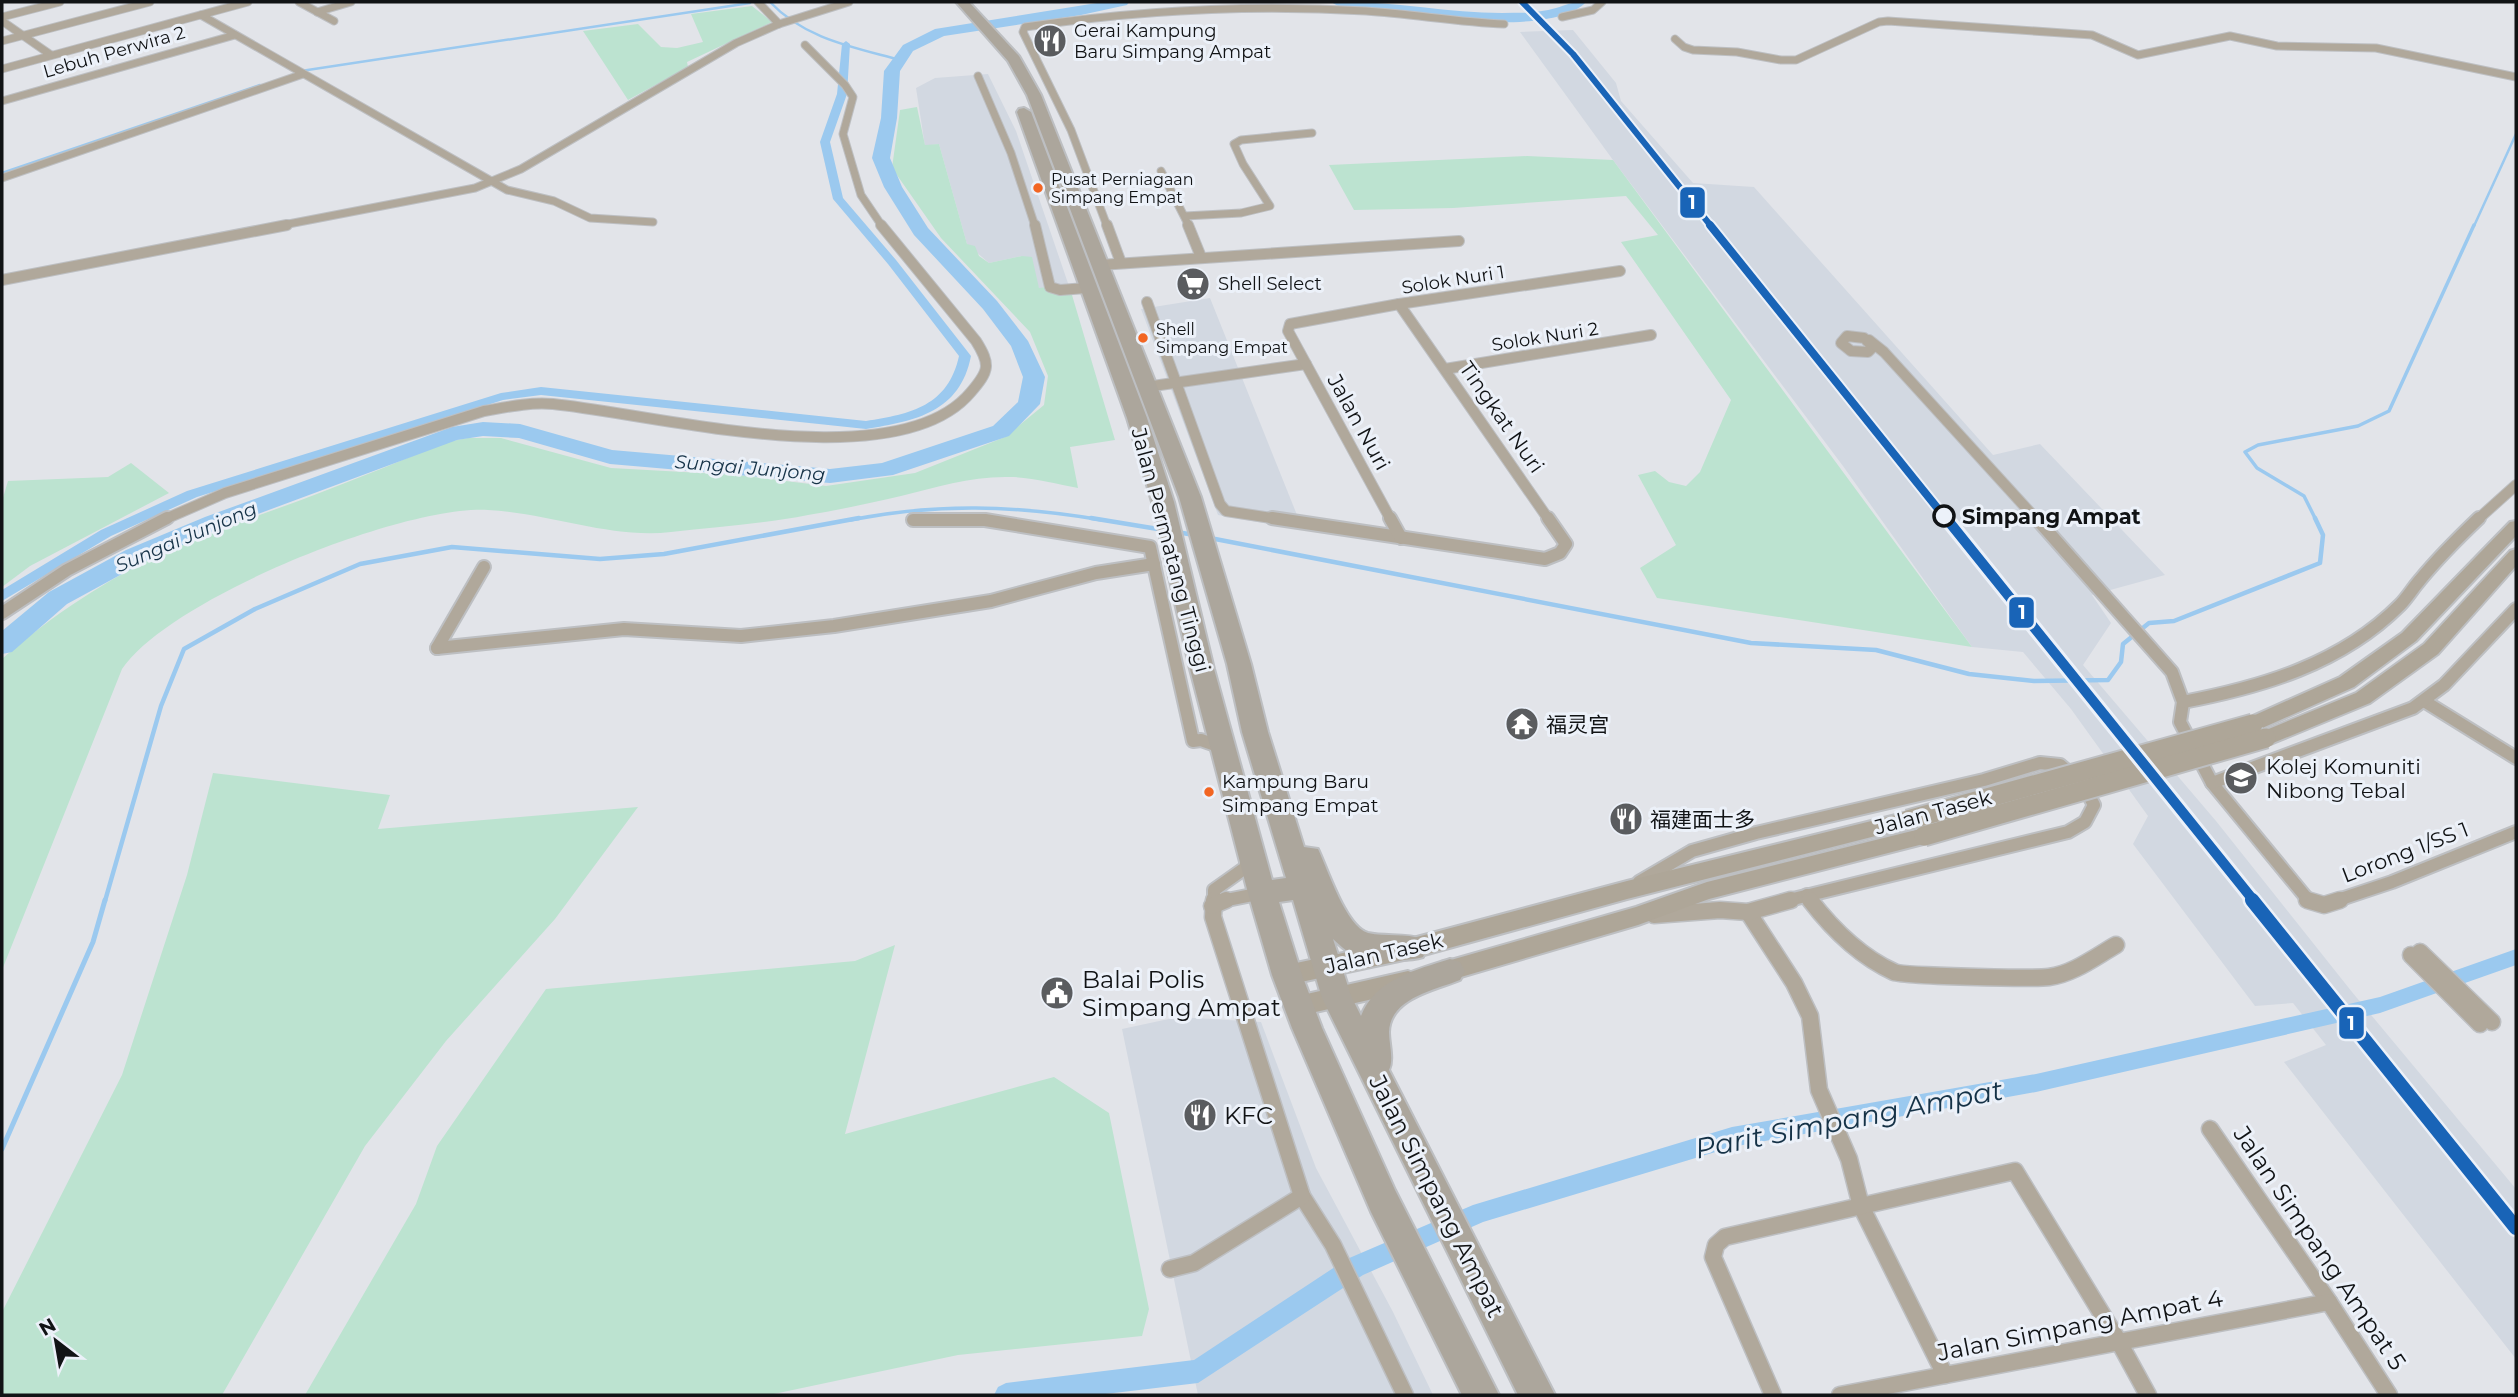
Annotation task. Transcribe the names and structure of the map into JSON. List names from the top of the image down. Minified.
{"streets":{"highway":["Jalan Permatang Tinggi","Jalan Simpang Ampat"],"main road":["Jalan Tasek"],"street":["Lebuh Perwira 2","Solok Nuri 1","Solok Nuri 2","Tingkat Nuri","Jalan Nuri","Lorong 1/SS 1","Jalan Simpang Ampat 5","Jalan Simpang Ampat 4"]},"crossings":[["Solok Nuri 1","Tingkat Nuri"],["Solok Nuri 1","Jalan Nuri"],["Solok Nuri 2","Tingkat Nuri"],["Tingkat Nuri","Jalan Nuri"],["Jalan Permatang Tinggi","Jalan Tasek"],["Jalan Permatang Tinggi","Jalan Simpang Ampat"],["Jalan Tasek","Jalan Simpang Ampat"],["Jalan Simpang Ampat 5","Jalan Simpang Ampat 4"]],"water":["Sungai Junjong","Parit Simpang Ampat"],"places":{"restaurant":["Gerai Kampung Baru Simpang Ampat","福建面士多","KFC"],"other":["Pusat Perniagaan Simpang Empat","Shell Simpang Empat","Simpang Ampat","Kampung Baru Simpang Empat"],"supermarket":["Shell Select"],"temple":["福灵宫"],"school or university":["Kolej Komuniti Nibong Tebal"],"public building":["Balai Polis Simpang Ampat"]},"lines":["rail line 1"],"north":"top left"}
